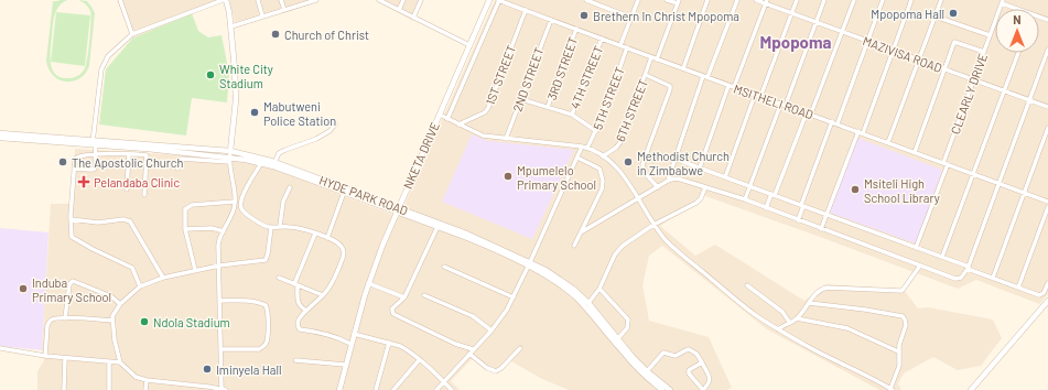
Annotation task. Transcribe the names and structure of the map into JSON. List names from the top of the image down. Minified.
{"streets":{"street":["MAZIVISA ROAD","3RD STREET","1ST STREET","4TH STREET","2ND STREET","CLEARLY DRIVE","5TH STREET","MSITHELI ROAD","6TH STREET","NKETA DRIVE","HYDE PARK ROAD"]},"crossings":[["MAZIVISA ROAD","CLEARLY DRIVE"],["3RD STREET","MSITHELI ROAD"],["1ST STREET","MSITHELI ROAD"],["4TH STREET","MSITHELI ROAD"],["2ND STREET","MSITHELI ROAD"],["CLEARLY DRIVE","MSITHELI ROAD"],["5TH STREET","MSITHELI ROAD"],["MSITHELI ROAD","6TH STREET"],["NKETA DRIVE","HYDE PARK ROAD"]],"districts":["Mpopoma"],"places":{"other":["Mpopoma Hall","Brethern In Christ Mpopoma","Church of Christ","White City Stadium","Mabutweni Police Station","The Apostolic Church","Methodist Church in Zimbabwe","Mpumelelo Primary School","Msiteli High School Library","Induba Primary School","Ndola Stadium","Iminyela Hall"],"health":["Pelandaba Clinic"]},"north":"top"}
